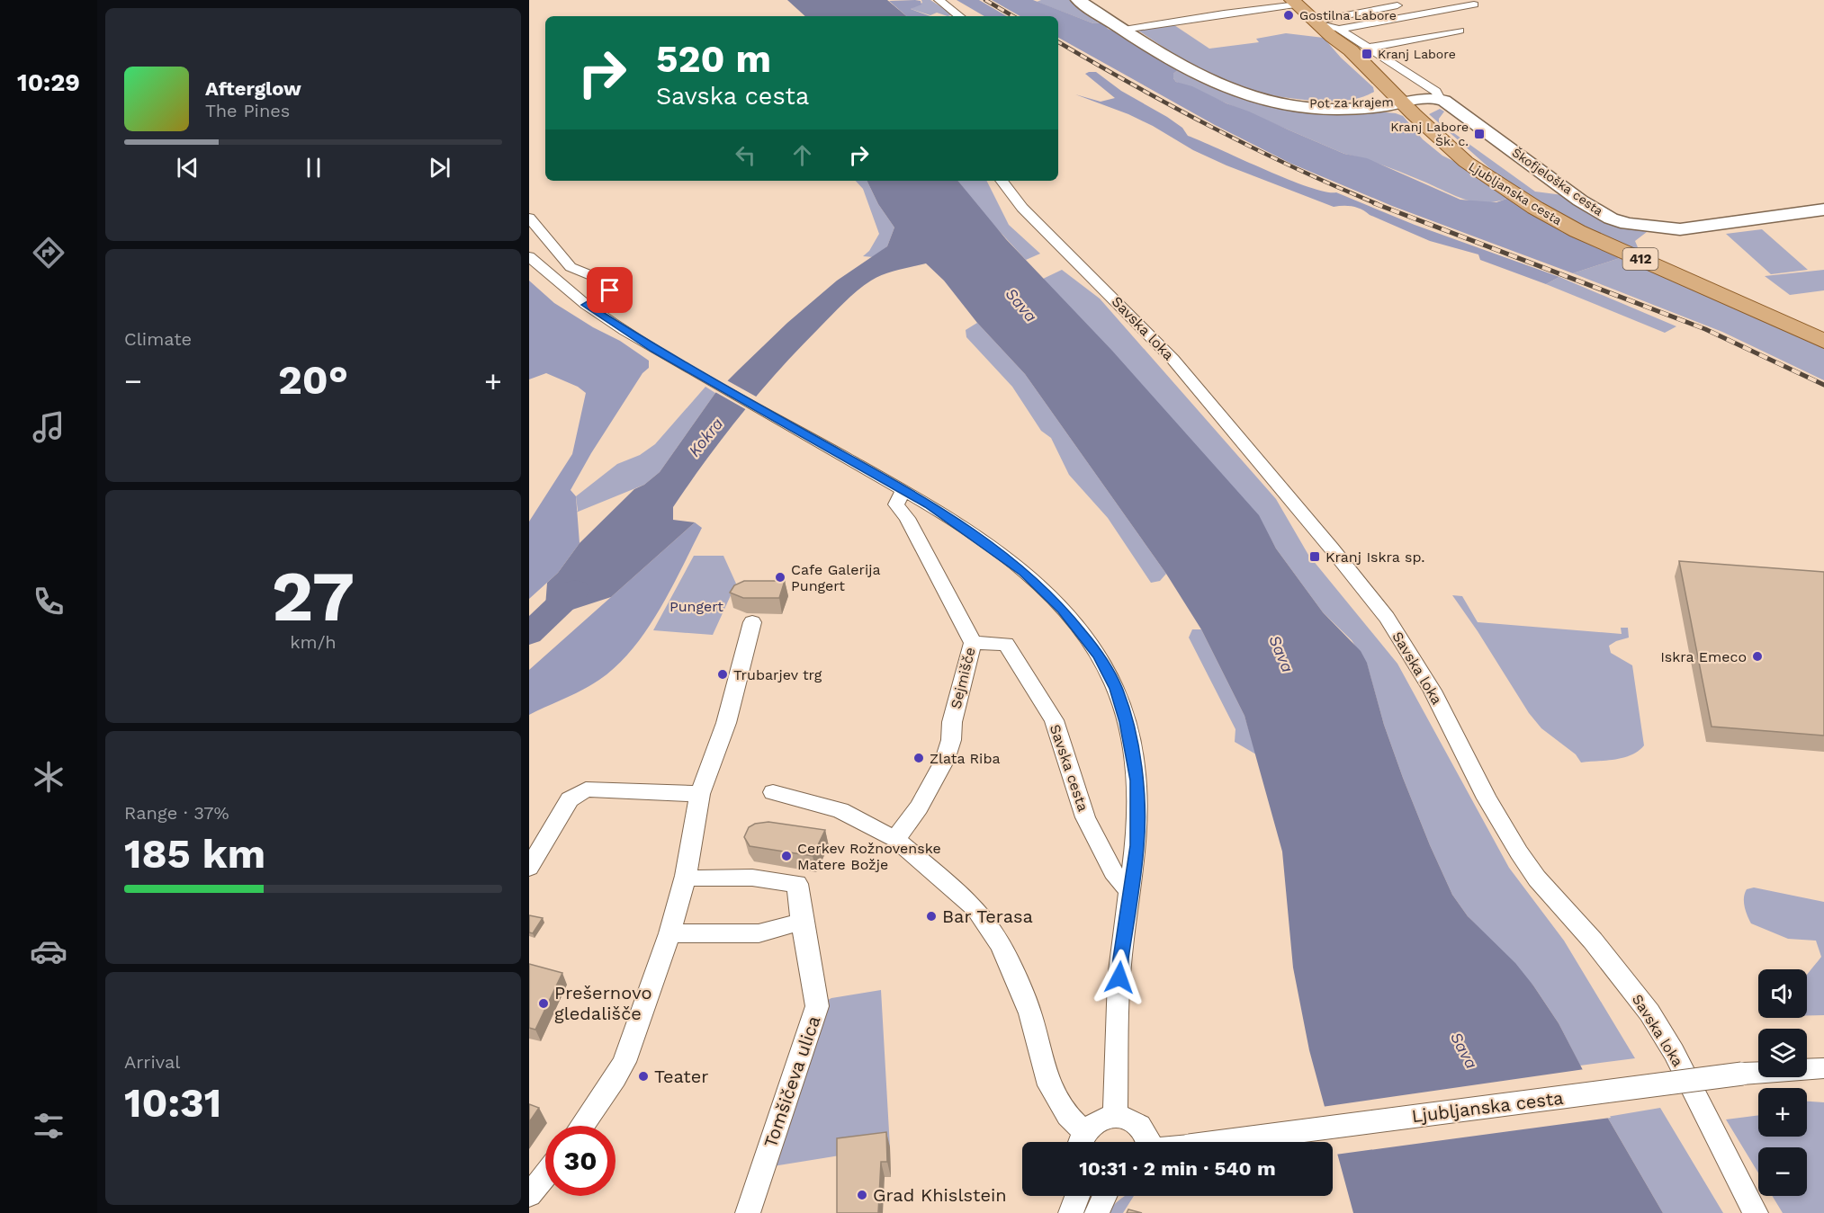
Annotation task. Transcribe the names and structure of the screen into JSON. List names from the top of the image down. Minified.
{"streets":{"main road":["Ljubljanska cesta","412"],"street":["Pot za krajem","Škofjeloška cesta","Savska loka","Sejmišče","Savska cesta","Tomšičeva ulica"]},"crossings":[["Pot za krajem","Škofjeloška cesta"],["Pot za krajem","Ljubljanska cesta"],["Škofjeloška cesta","Ljubljanska cesta"],["Sejmišče","Savska cesta"]],"water":["Sava","Kokra"],"parks":["Pungert"],"places":{"other":["Gostilna Labore","Cafe Galerija Pungert","Iskra Emeco","Trubarjev trg","Zlata Riba","Cerkev Rožnovenske Matere Božje","Bar Terasa","Prešernovo gledališče","Teater","Grad Khislstein"],"transit":["Kranj Labore","Kranj Labore Šk. c.","Kranj Iskra sp."]},"page":{"tabs":"10:29","turn":["520 m","Savska cesta"],"song":["Afterglow","The Pines"],"tile":["Climate",["27","km/h"],["Range · 37%","185 km"],["Arrival","10:31"]],"heat":["−","20°","+"],"map_buttons":["+","−"],"limit":"30","trip":"10:31 · 2 min · 540 m"}}
